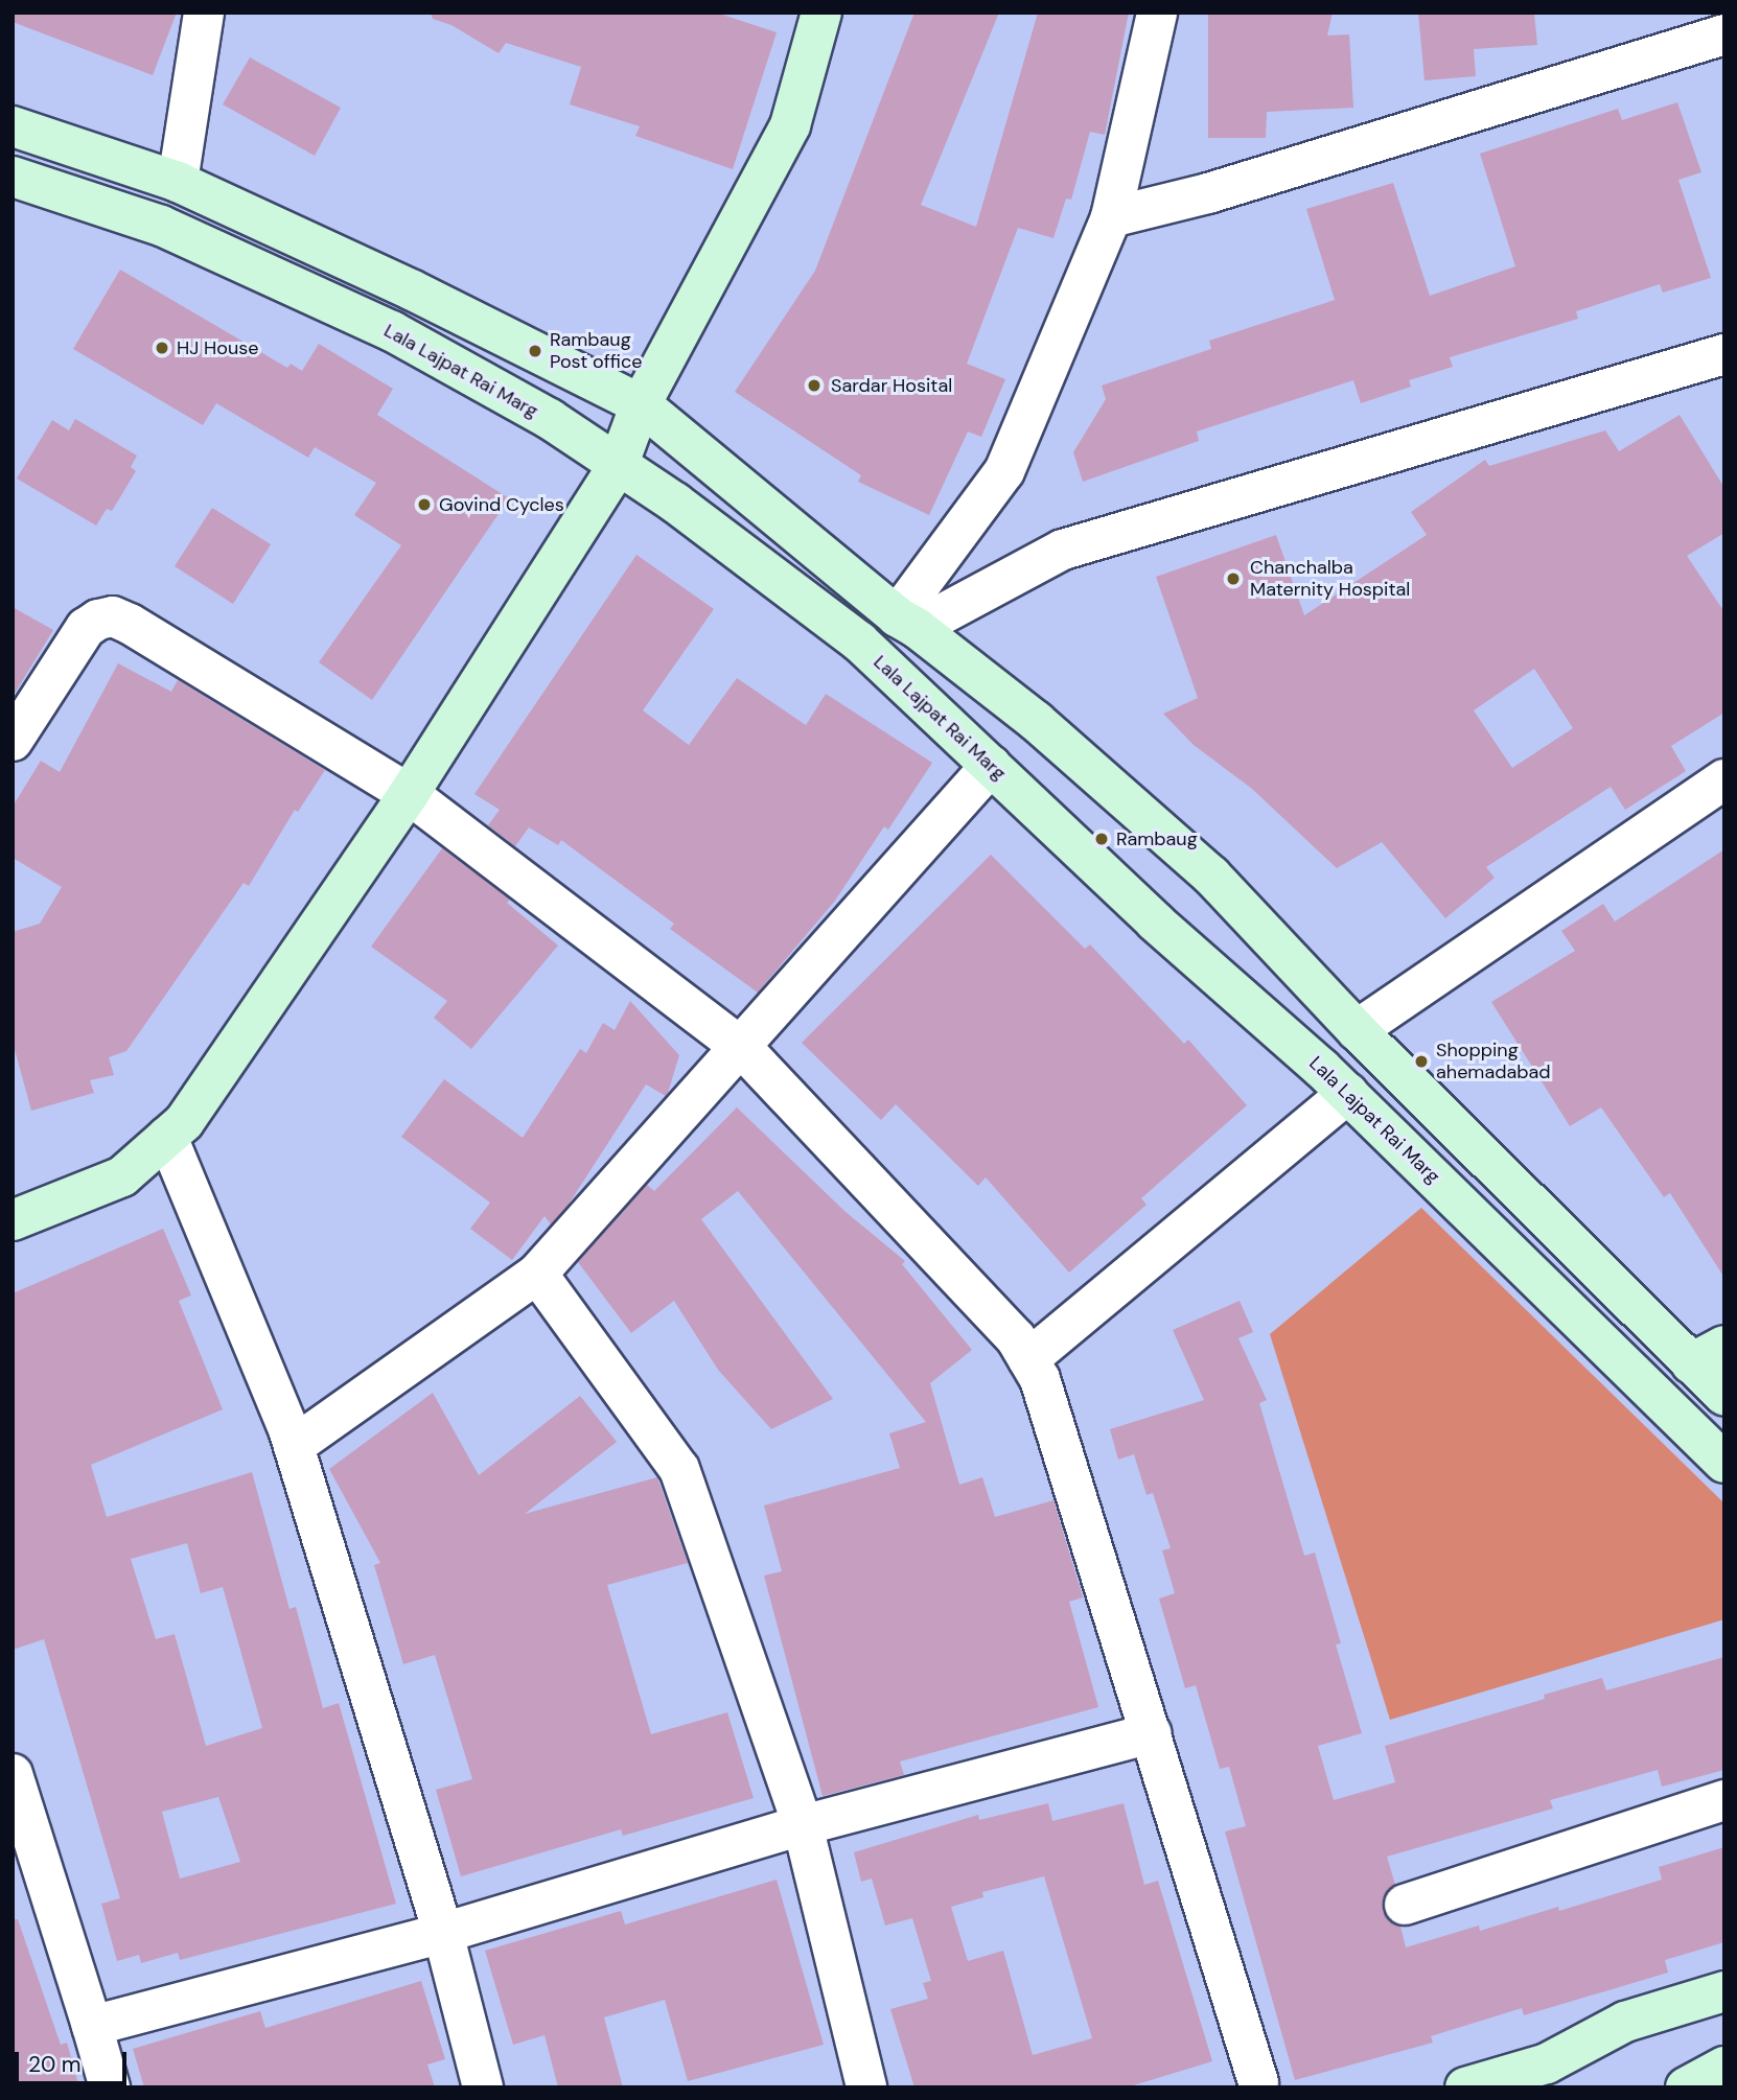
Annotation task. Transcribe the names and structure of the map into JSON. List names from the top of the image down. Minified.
{"streets":{"main road":["Lala Lajpat Rai Marg"]},"places":["HJ House","Rambaug Post office","Sardar Hosital","Govind Cycles","Chanchalba Maternity Hospital","Rambaug","Shopping ahemadabad"],"scale_bar":"20 m"}
